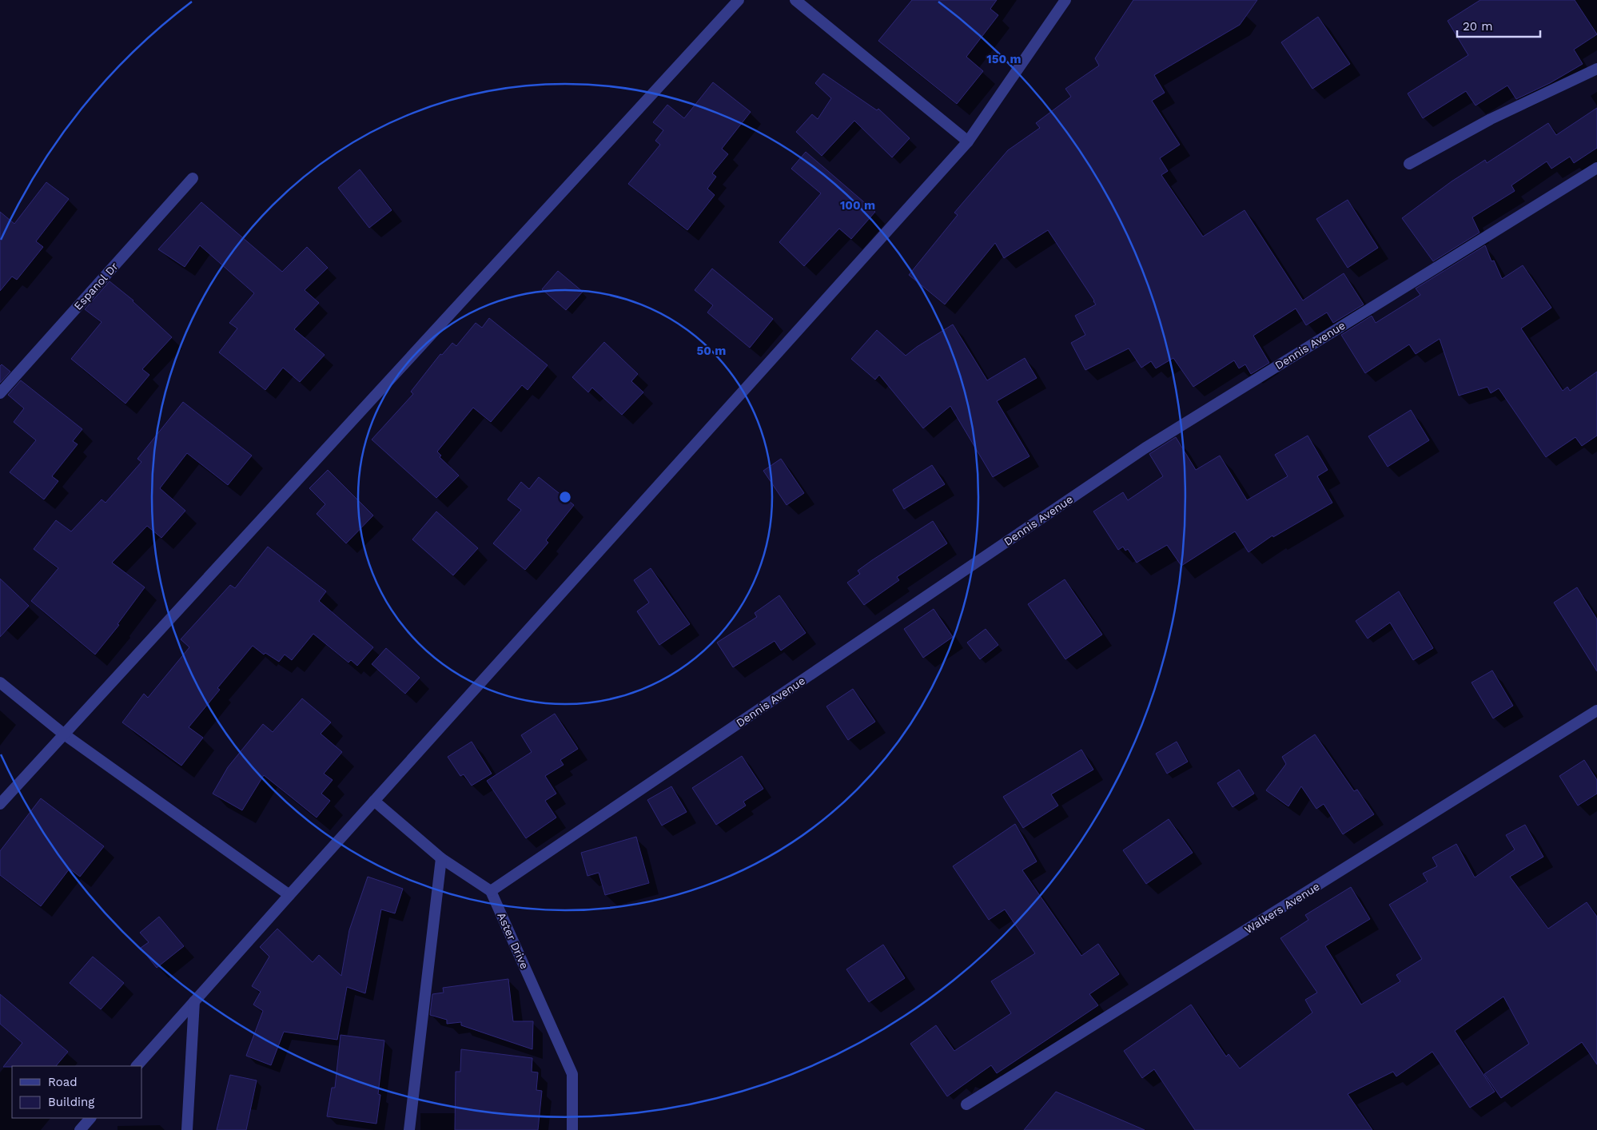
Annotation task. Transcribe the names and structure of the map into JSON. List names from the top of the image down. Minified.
{"streets":{"street":["Espanol Dr","Dennis Avenue","Walkers Avenue","Aster Drive"]},"crossings":[["Dennis Avenue","Aster Drive"]],"legend":["Road","Building"],"scale_bar":"20 m","rings":["150 m","100 m","50 m"]}
